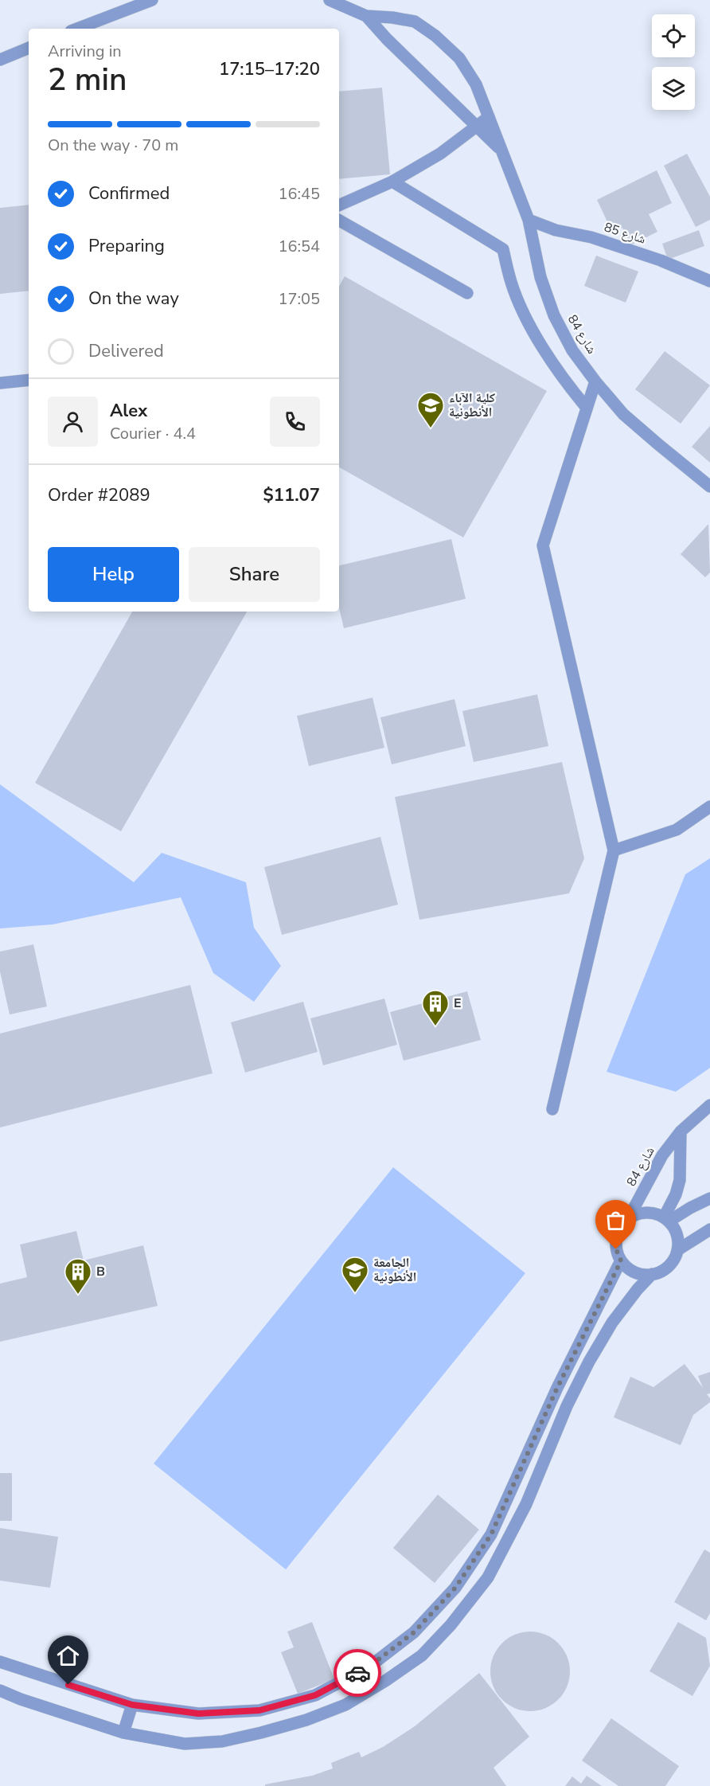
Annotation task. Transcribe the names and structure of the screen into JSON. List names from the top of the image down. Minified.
{"streets":{"street":["شارع 85","شارع 84"]},"crossings":[["شارع 85","شارع 84"]],"places":{"school or university":["كلية الآباء الأنطونية","الجامعة الأنطونية"],"building":["E","B"]},"page":{"heading":["2 min","Arriving in","17:15–17:20"],"panel":["Alex","Courier · 4.4","Order #2089","$11.07"],"bar":"On the way · 70 m","list":[["Confirmed","16:45"],["Preparing","16:54"],["On the way","17:05"],"Delivered"],"buttons":["Help","Share"]}}
